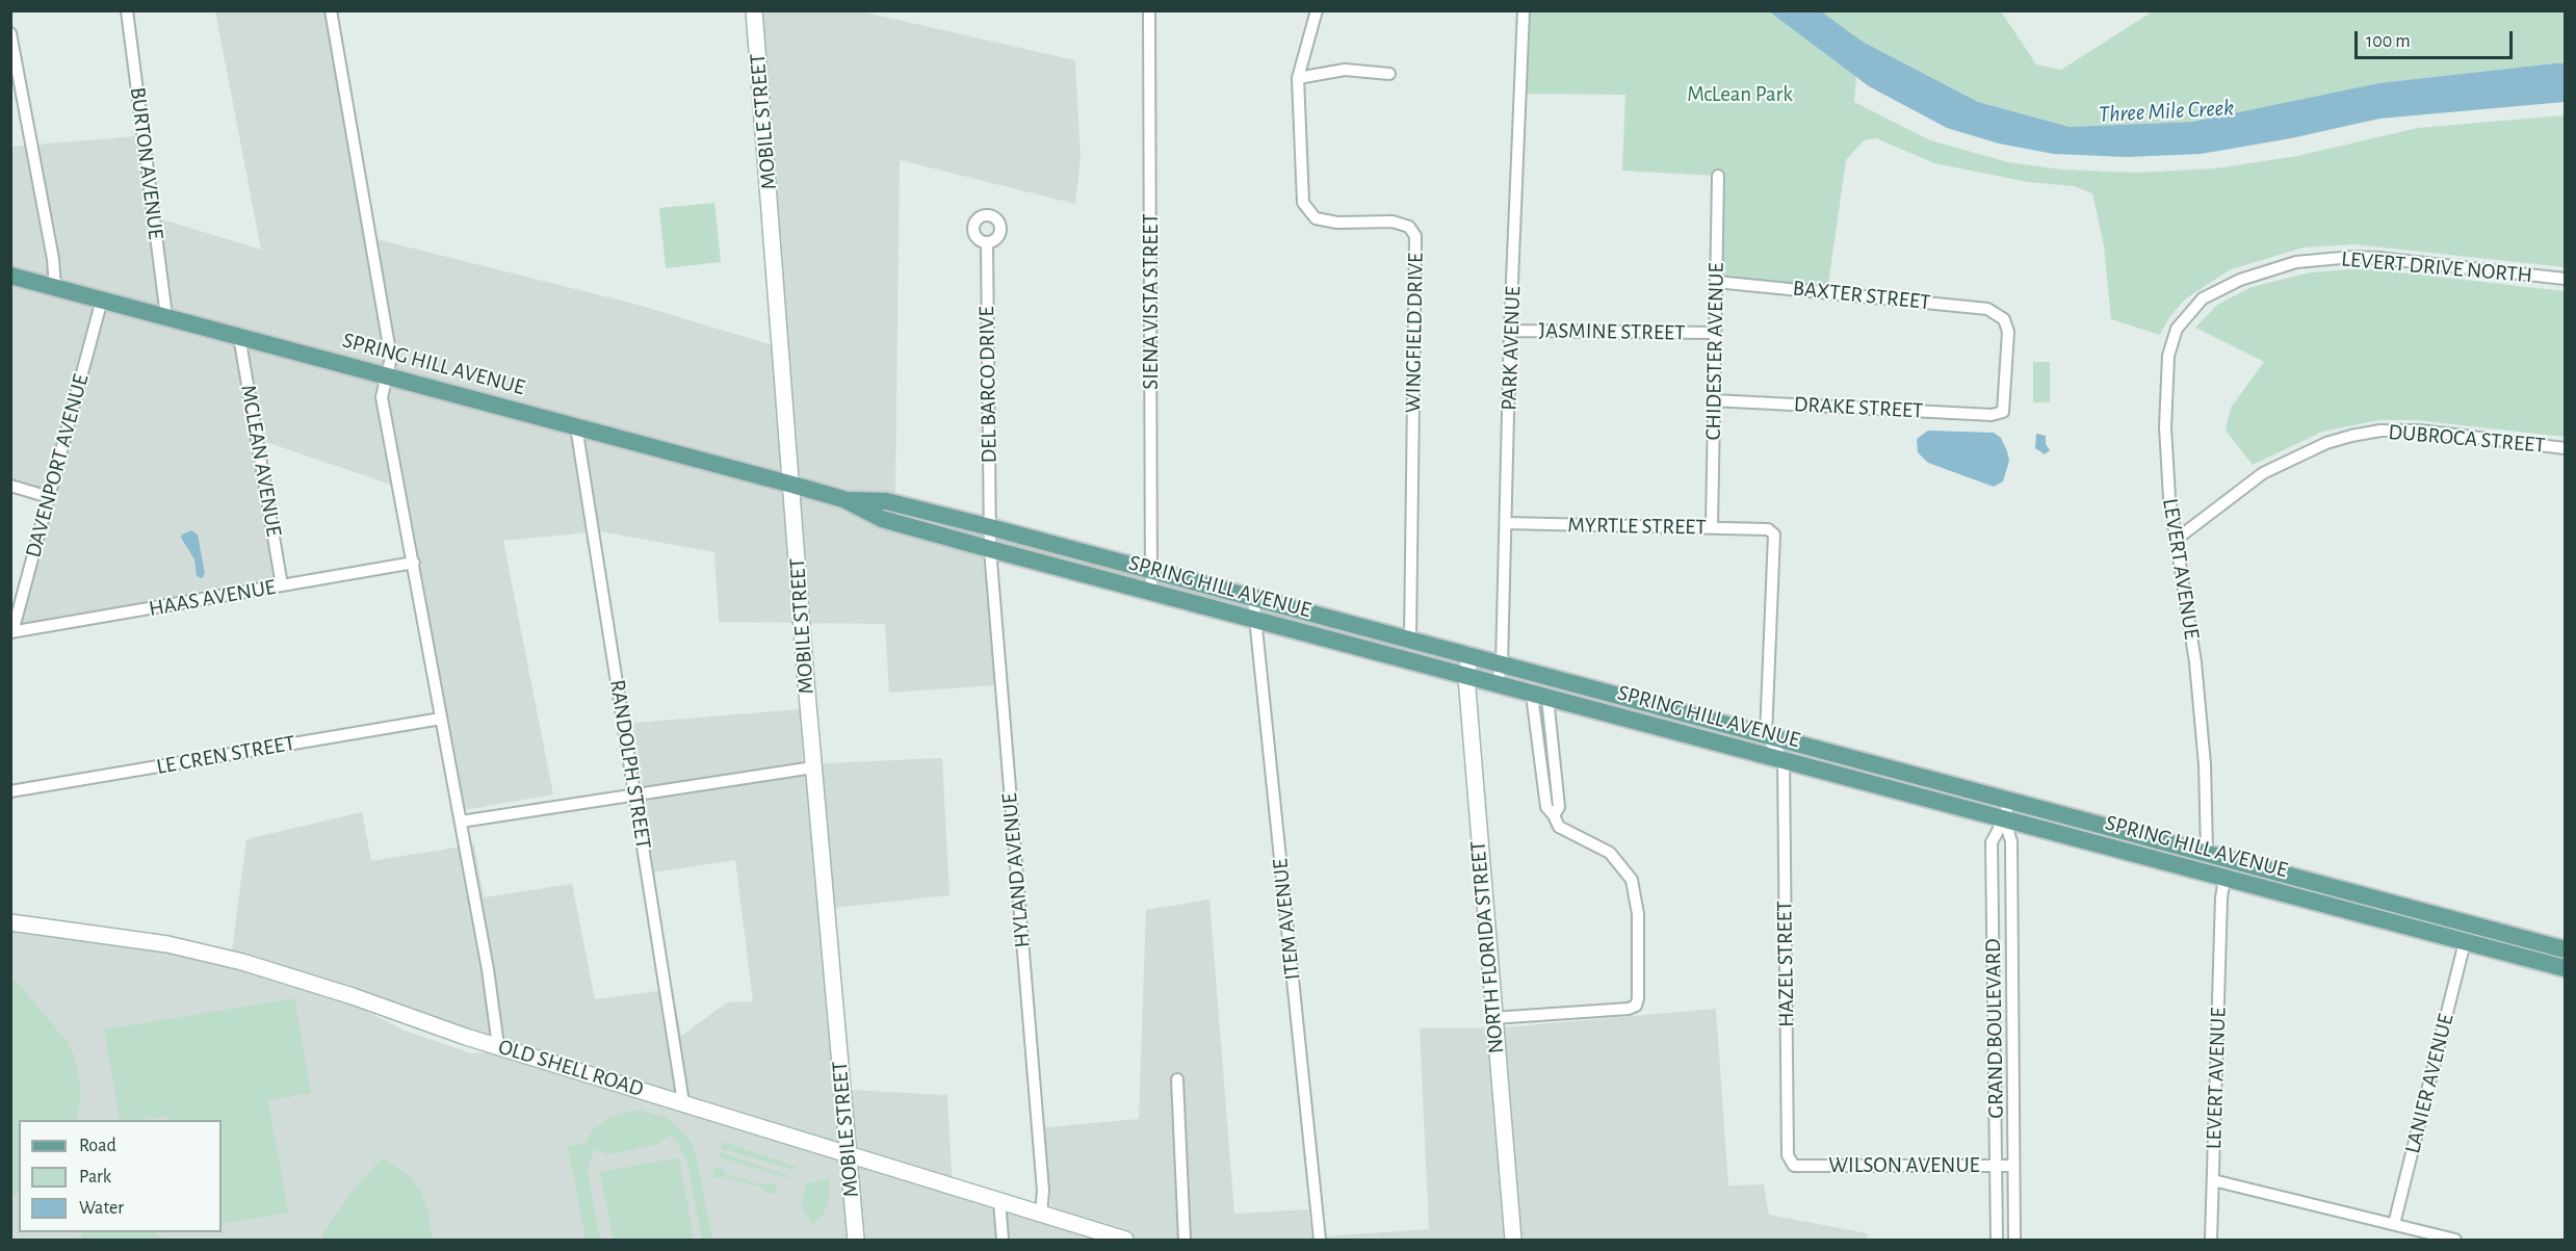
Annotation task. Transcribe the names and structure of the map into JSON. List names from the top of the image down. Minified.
{"streets":{"main road":["SPRING HILL AVENUE"],"street":["MOBILE STREET","BURTON AVENUE","LEVERT DRIVE NORTH","BAXTER STREET","SIENA VISTA STREET","JASMINE STREET","WINGFIELD DRIVE","PARK AVENUE","CHIDESTER AVENUE","DEL BARCO DRIVE","DRAKE STREET","DUBROCA STREET","MCLEAN AVENUE","DAVENPORT AVENUE","MYRTLE STREET","LEVERT AVENUE","HAAS AVENUE","LE CREN STREET","RANDOLPH STREET","HYLAND AVENUE","ITEM AVENUE","NORTH FLORIDA STREET","HAZEL STREET","GRAND BOULEVARD","OLD SHELL ROAD","LANIER AVENUE","WILSON AVENUE"]},"crossings":[["MOBILE STREET","SPRING HILL AVENUE"],["MOBILE STREET","OLD SHELL ROAD"],["BURTON AVENUE","SPRING HILL AVENUE"],["LEVERT DRIVE NORTH","LEVERT AVENUE"],["BAXTER STREET","CHIDESTER AVENUE"],["BAXTER STREET","DRAKE STREET"],["SIENA VISTA STREET","SPRING HILL AVENUE"],["JASMINE STREET","PARK AVENUE"],["JASMINE STREET","CHIDESTER AVENUE"],["WINGFIELD DRIVE","SPRING HILL AVENUE"],["PARK AVENUE","SPRING HILL AVENUE"],["PARK AVENUE","MYRTLE STREET"],["CHIDESTER AVENUE","DRAKE STREET"],["CHIDESTER AVENUE","MYRTLE STREET"],["SPRING HILL AVENUE","DEL BARCO DRIVE"],["SPRING HILL AVENUE","MCLEAN AVENUE"],["SPRING HILL AVENUE","DAVENPORT AVENUE"],["SPRING HILL AVENUE","MYRTLE STREET"],["SPRING HILL AVENUE","LEVERT AVENUE"],["SPRING HILL AVENUE","RANDOLPH STREET"],["SPRING HILL AVENUE","HYLAND AVENUE"],["SPRING HILL AVENUE","ITEM AVENUE"],["SPRING HILL AVENUE","NORTH FLORIDA STREET"],["SPRING HILL AVENUE","HAZEL STREET"],["SPRING HILL AVENUE","GRAND BOULEVARD"],["SPRING HILL AVENUE","LANIER AVENUE"],["DEL BARCO DRIVE","HYLAND AVENUE"],["DUBROCA STREET","LEVERT AVENUE"],["MCLEAN AVENUE","HAAS AVENUE"],["DAVENPORT AVENUE","HAAS AVENUE"],["RANDOLPH STREET","OLD SHELL ROAD"],["HYLAND AVENUE","OLD SHELL ROAD"],["HAZEL STREET","WILSON AVENUE"],["GRAND BOULEVARD","WILSON AVENUE"]],"water":["Three Mile Creek"],"parks":["McLean Park"],"legend":["Road","Park","Water"],"scale_bar":"100 m"}
